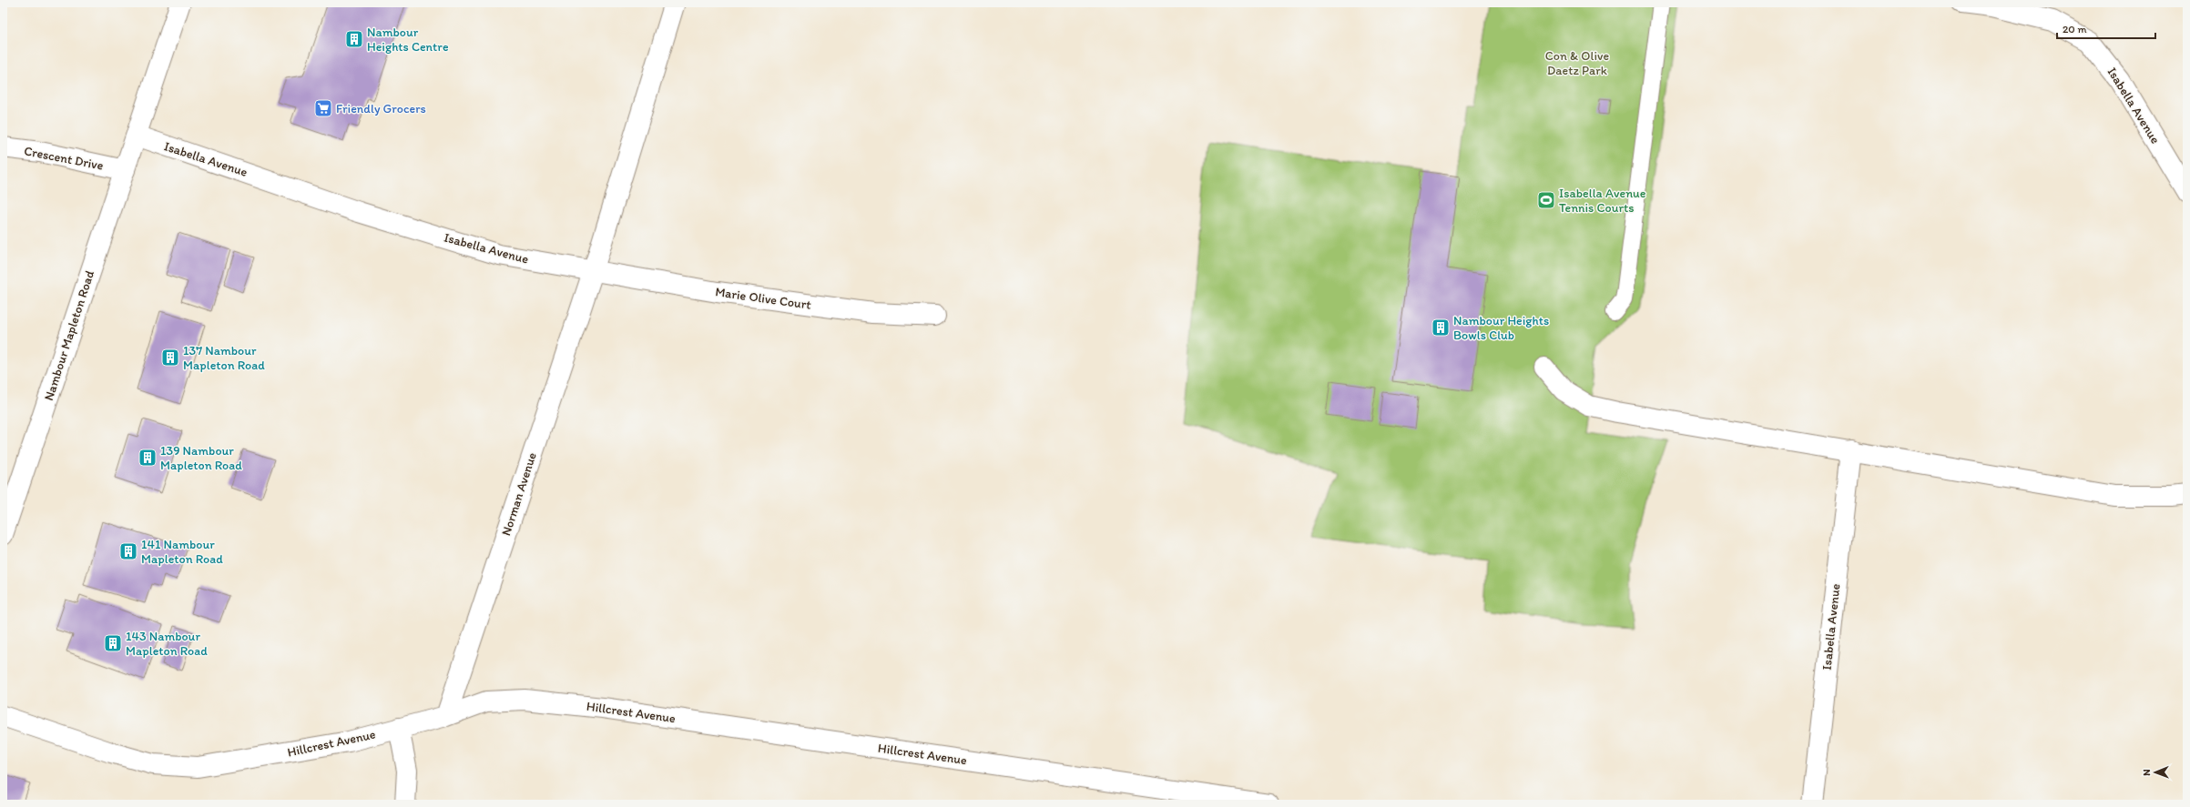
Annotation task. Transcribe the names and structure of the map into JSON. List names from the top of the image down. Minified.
{"streets":{"street":["Isabella Avenue","Crescent Drive","Marie Olive Court","Nambour Mapleton Road","Norman Avenue","Hillcrest Avenue"]},"crossings":[["Isabella Avenue","Marie Olive Court"],["Isabella Avenue","Nambour Mapleton Road"],["Isabella Avenue","Norman Avenue"],["Crescent Drive","Nambour Mapleton Road"],["Marie Olive Court","Norman Avenue"],["Norman Avenue","Hillcrest Avenue"]],"parks":["Con & Olive Daetz Park"],"places":{"building":["Nambour Heights Centre","Nambour Heights Bowls Club","137 Nambour Mapleton Road","139 Nambour Mapleton Road","141 Nambour Mapleton Road","143 Nambour Mapleton Road"],"supermarket":["Friendly Grocers"],"sports":["Isabella Avenue Tennis Courts"]},"scale_bar":"20 m","north":"left"}
